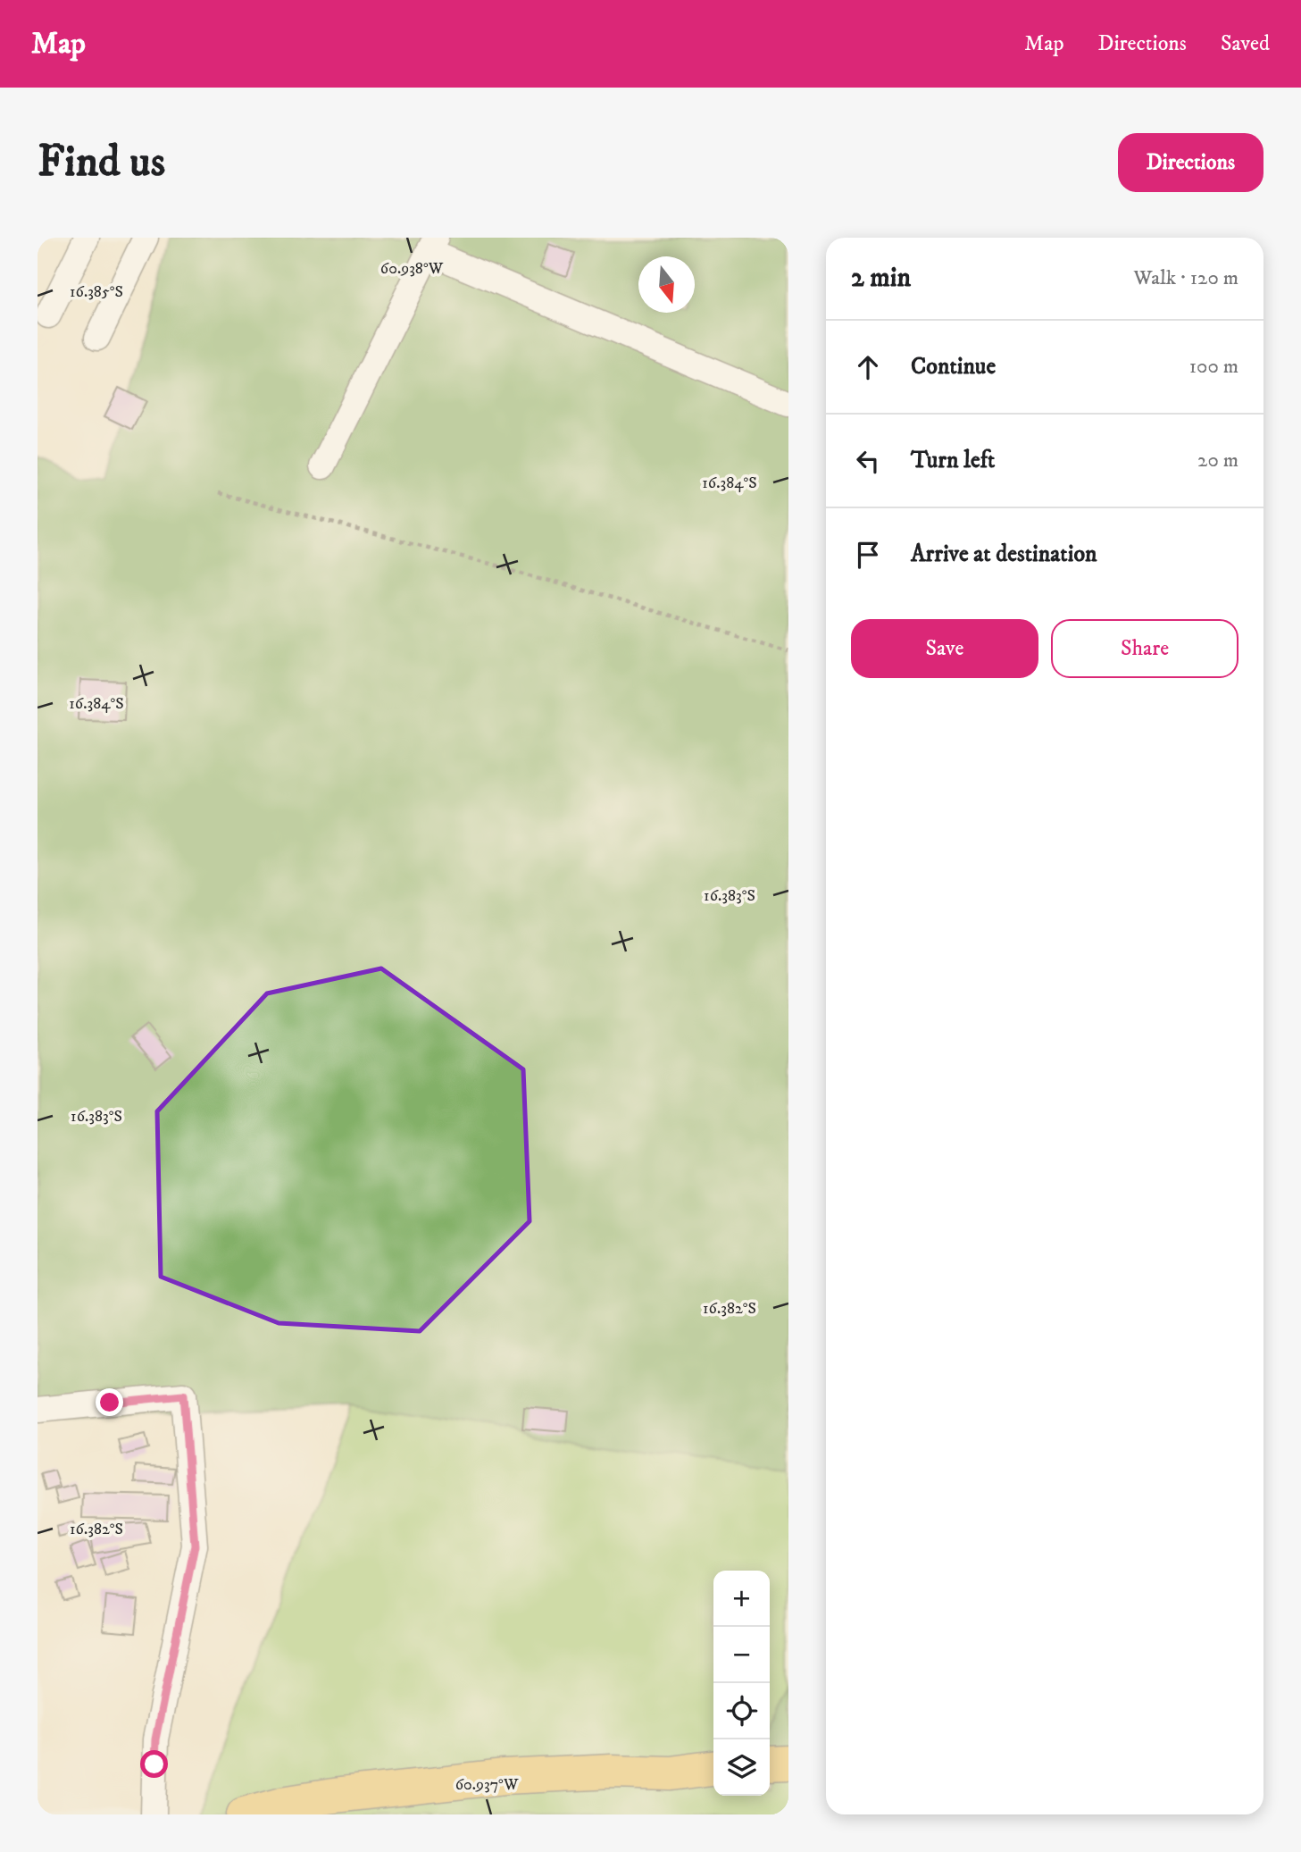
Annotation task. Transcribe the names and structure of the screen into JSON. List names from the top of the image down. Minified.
{"north":"bottom","page":{"header":"Map","nav":["Map","Directions","Saved"],"buttons":["Directions",["Save","Share"]],"title":"Find us","heading":["2 min","Walk · 120 m"],"list":[["Continue","100 m"],["Turn left","20 m"],"Arrive at destination"],"map_buttons":["+","−"]},"coordinates":["60.938°W","16.385°S","16.384°S","16.383°S","16.382°S","60.937°W"]}
